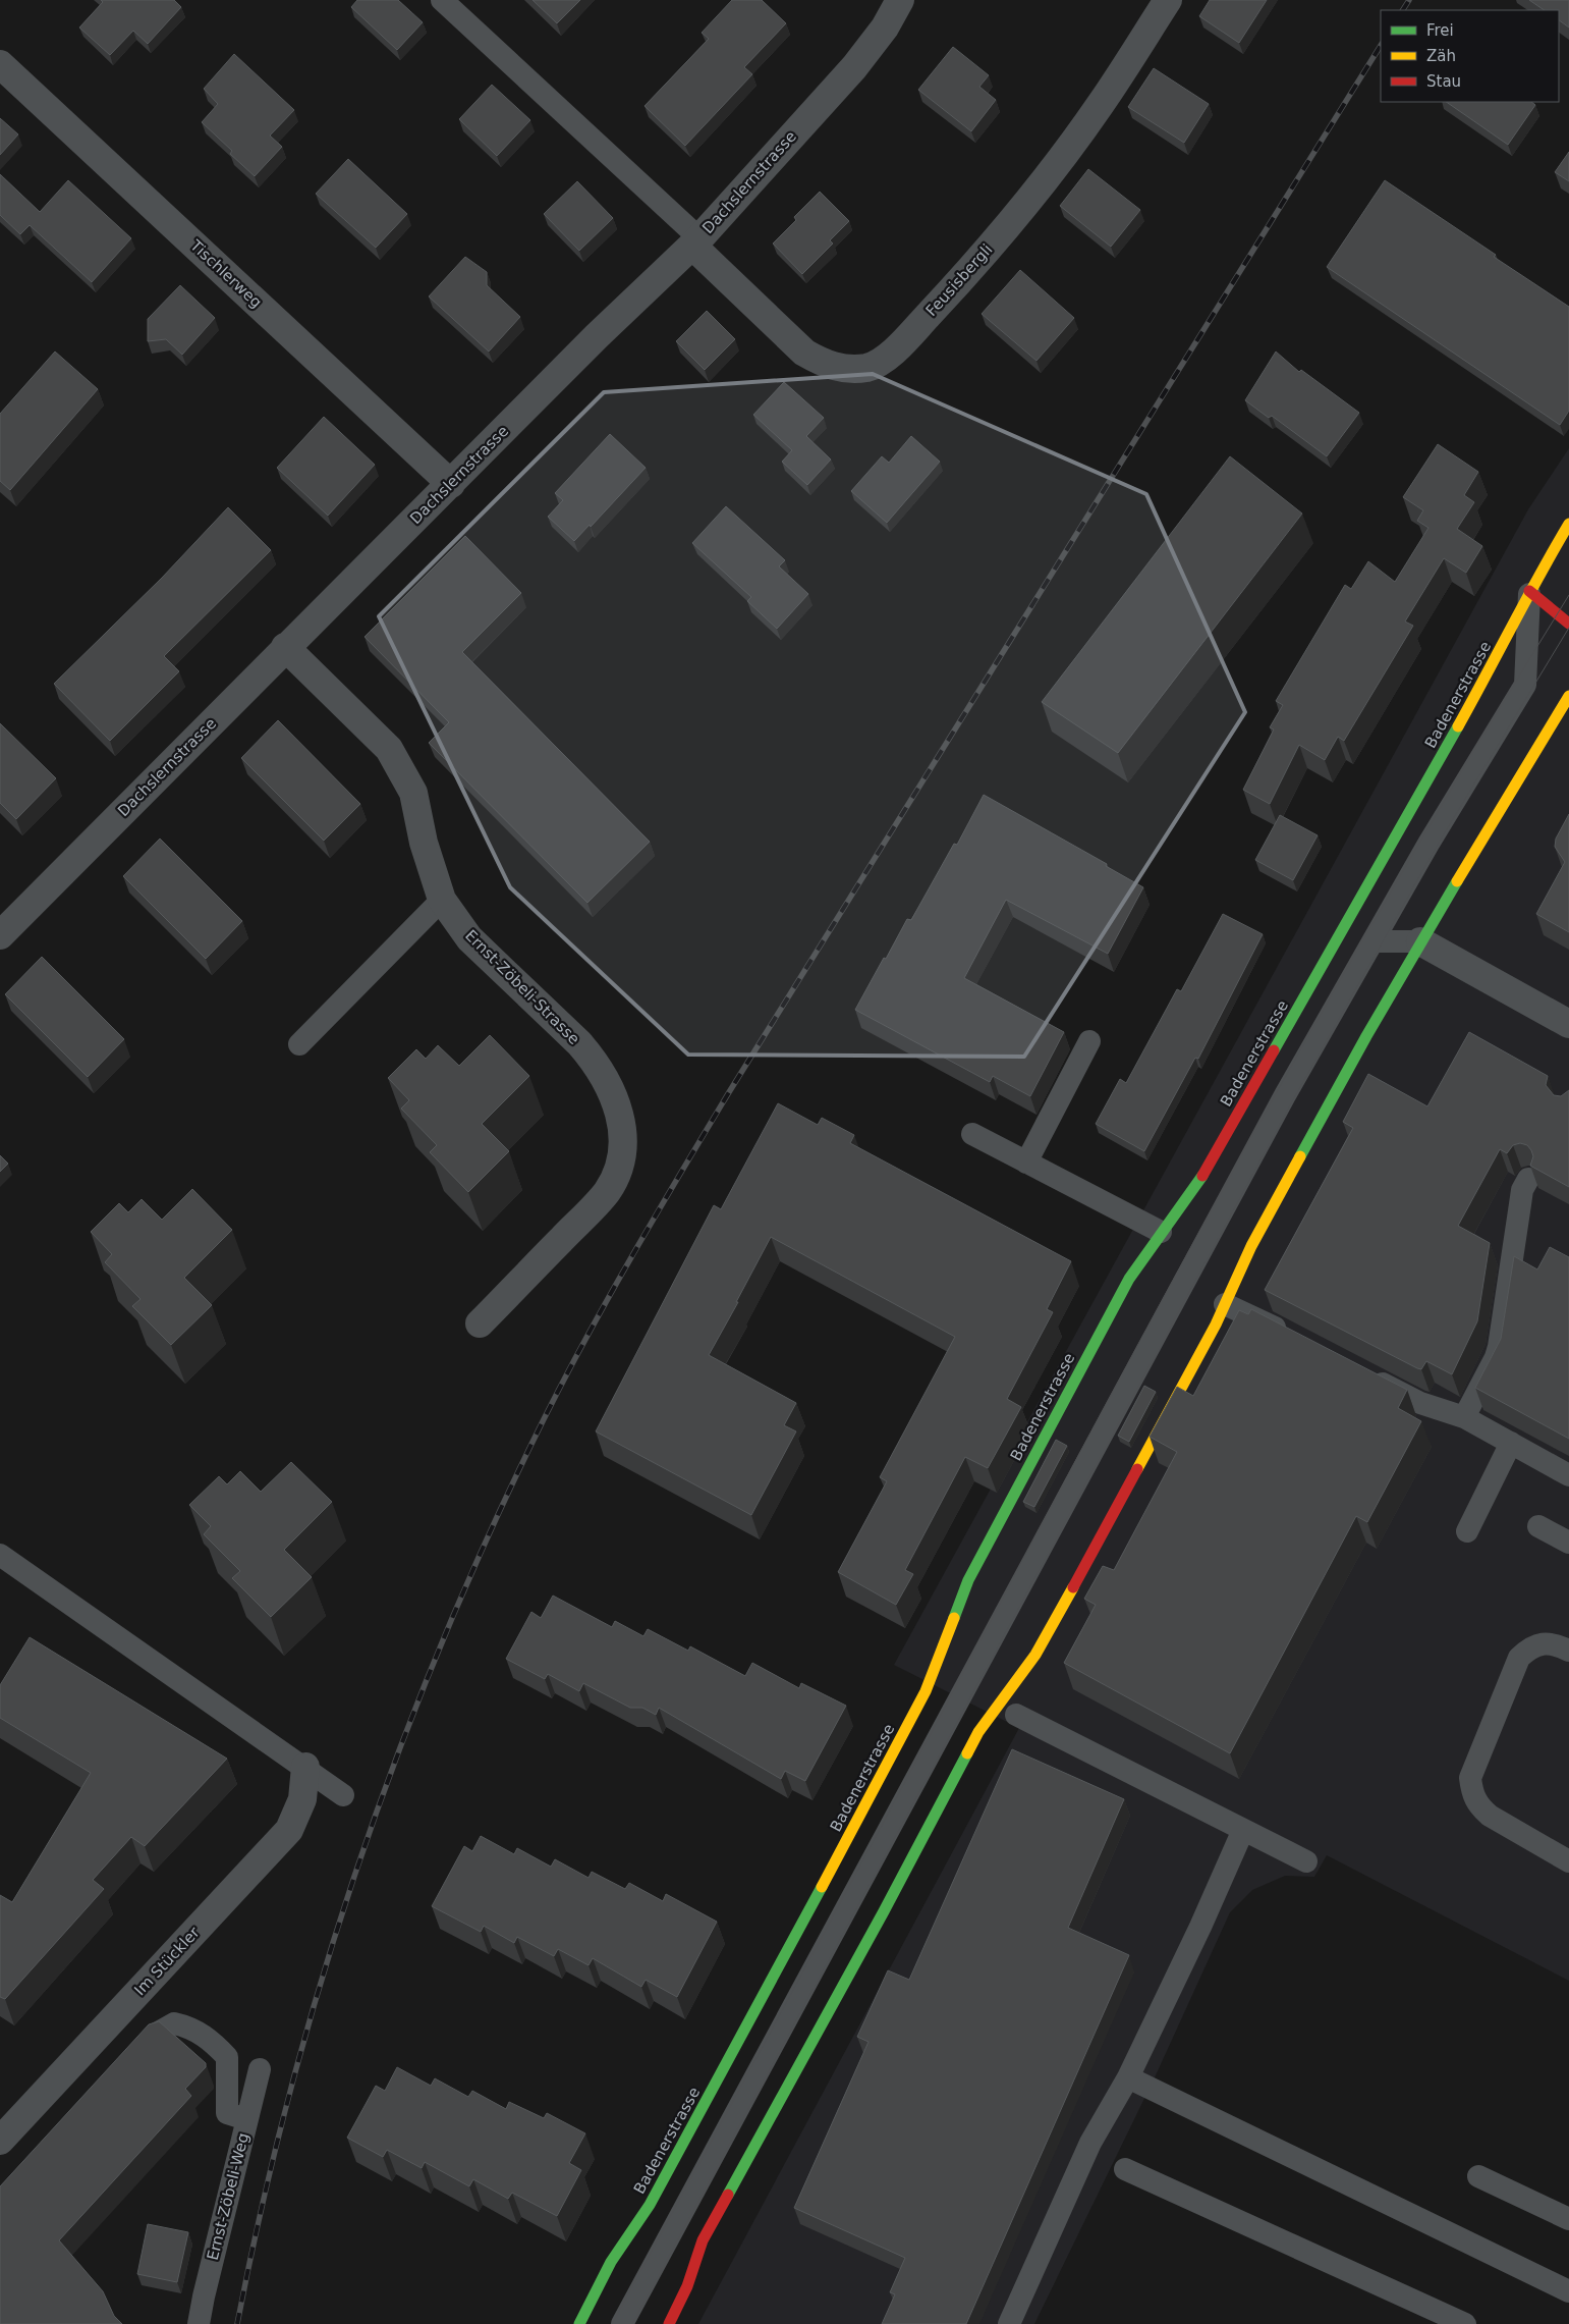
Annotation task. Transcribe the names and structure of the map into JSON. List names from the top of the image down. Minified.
{"streets":{"street":["Dachslernstrasse","Tischlerweg","Feusisbergli","Badenerstrasse","Ernst-Zöbeli-Strasse","Im Stückler"],"lane":["Ernst-Zöbeli-Weg"]},"crossings":[["Dachslernstrasse","Tischlerweg"],["Dachslernstrasse","Feusisbergli"],["Dachslernstrasse","Ernst-Zöbeli-Strasse"]],"legend":["Frei","Zäh","Stau"]}
